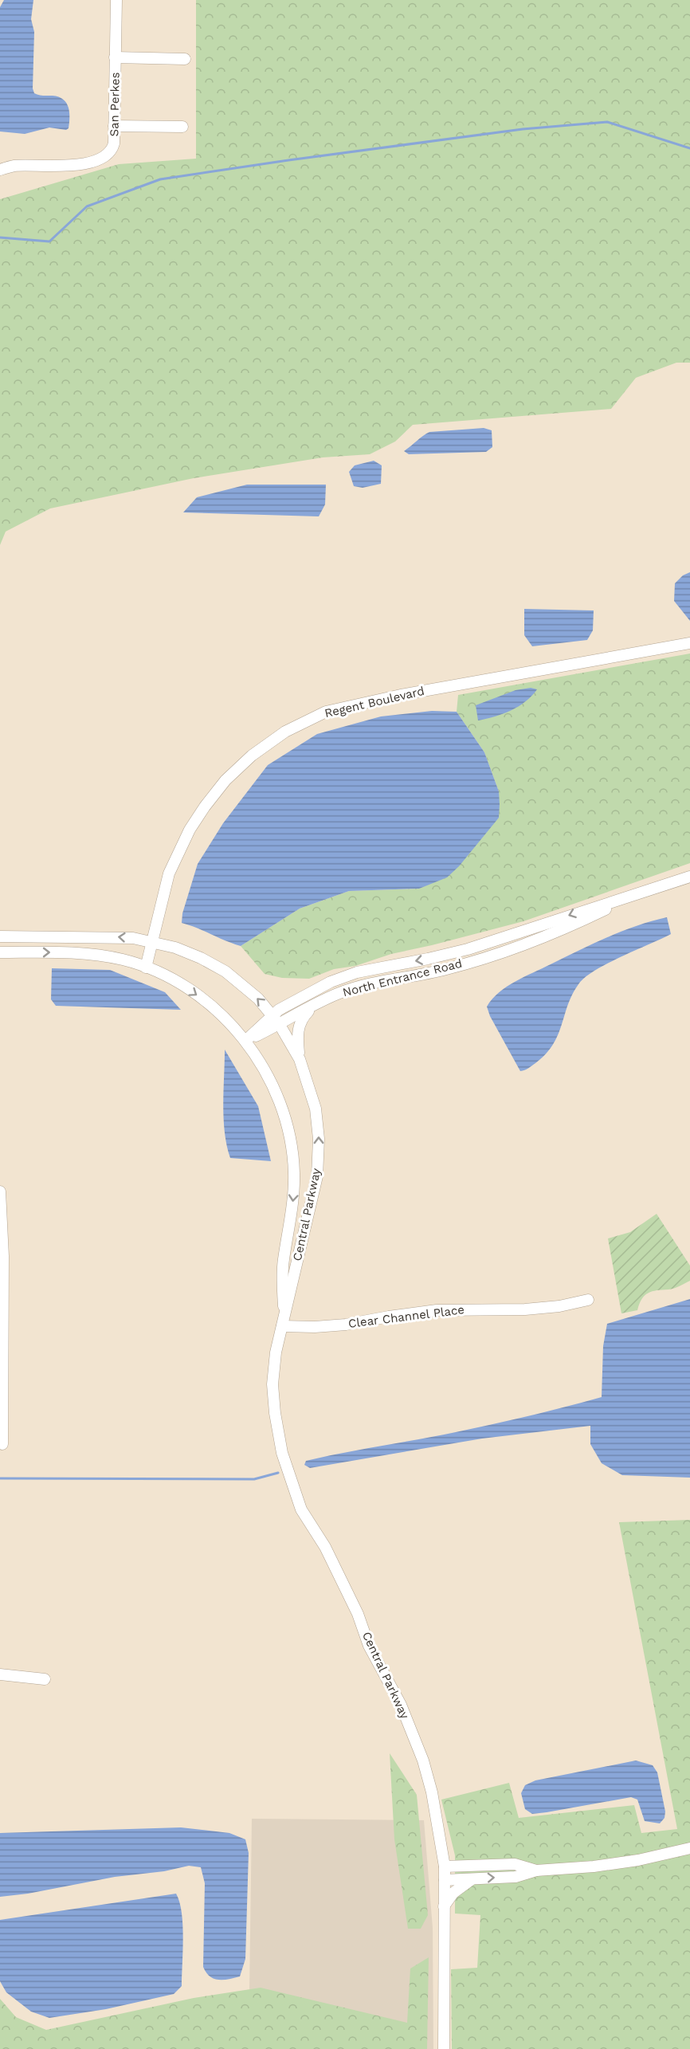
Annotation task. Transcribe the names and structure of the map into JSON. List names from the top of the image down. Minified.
{"streets":{"street":["San Perkes","Regent Boulevard","North Entrance Road","Central Parkway","Clear Channel Place"]},"crossings":[["Regent Boulevard","Central Parkway"],["North Entrance Road","Central Parkway"],["Central Parkway","Clear Channel Place"]]}
